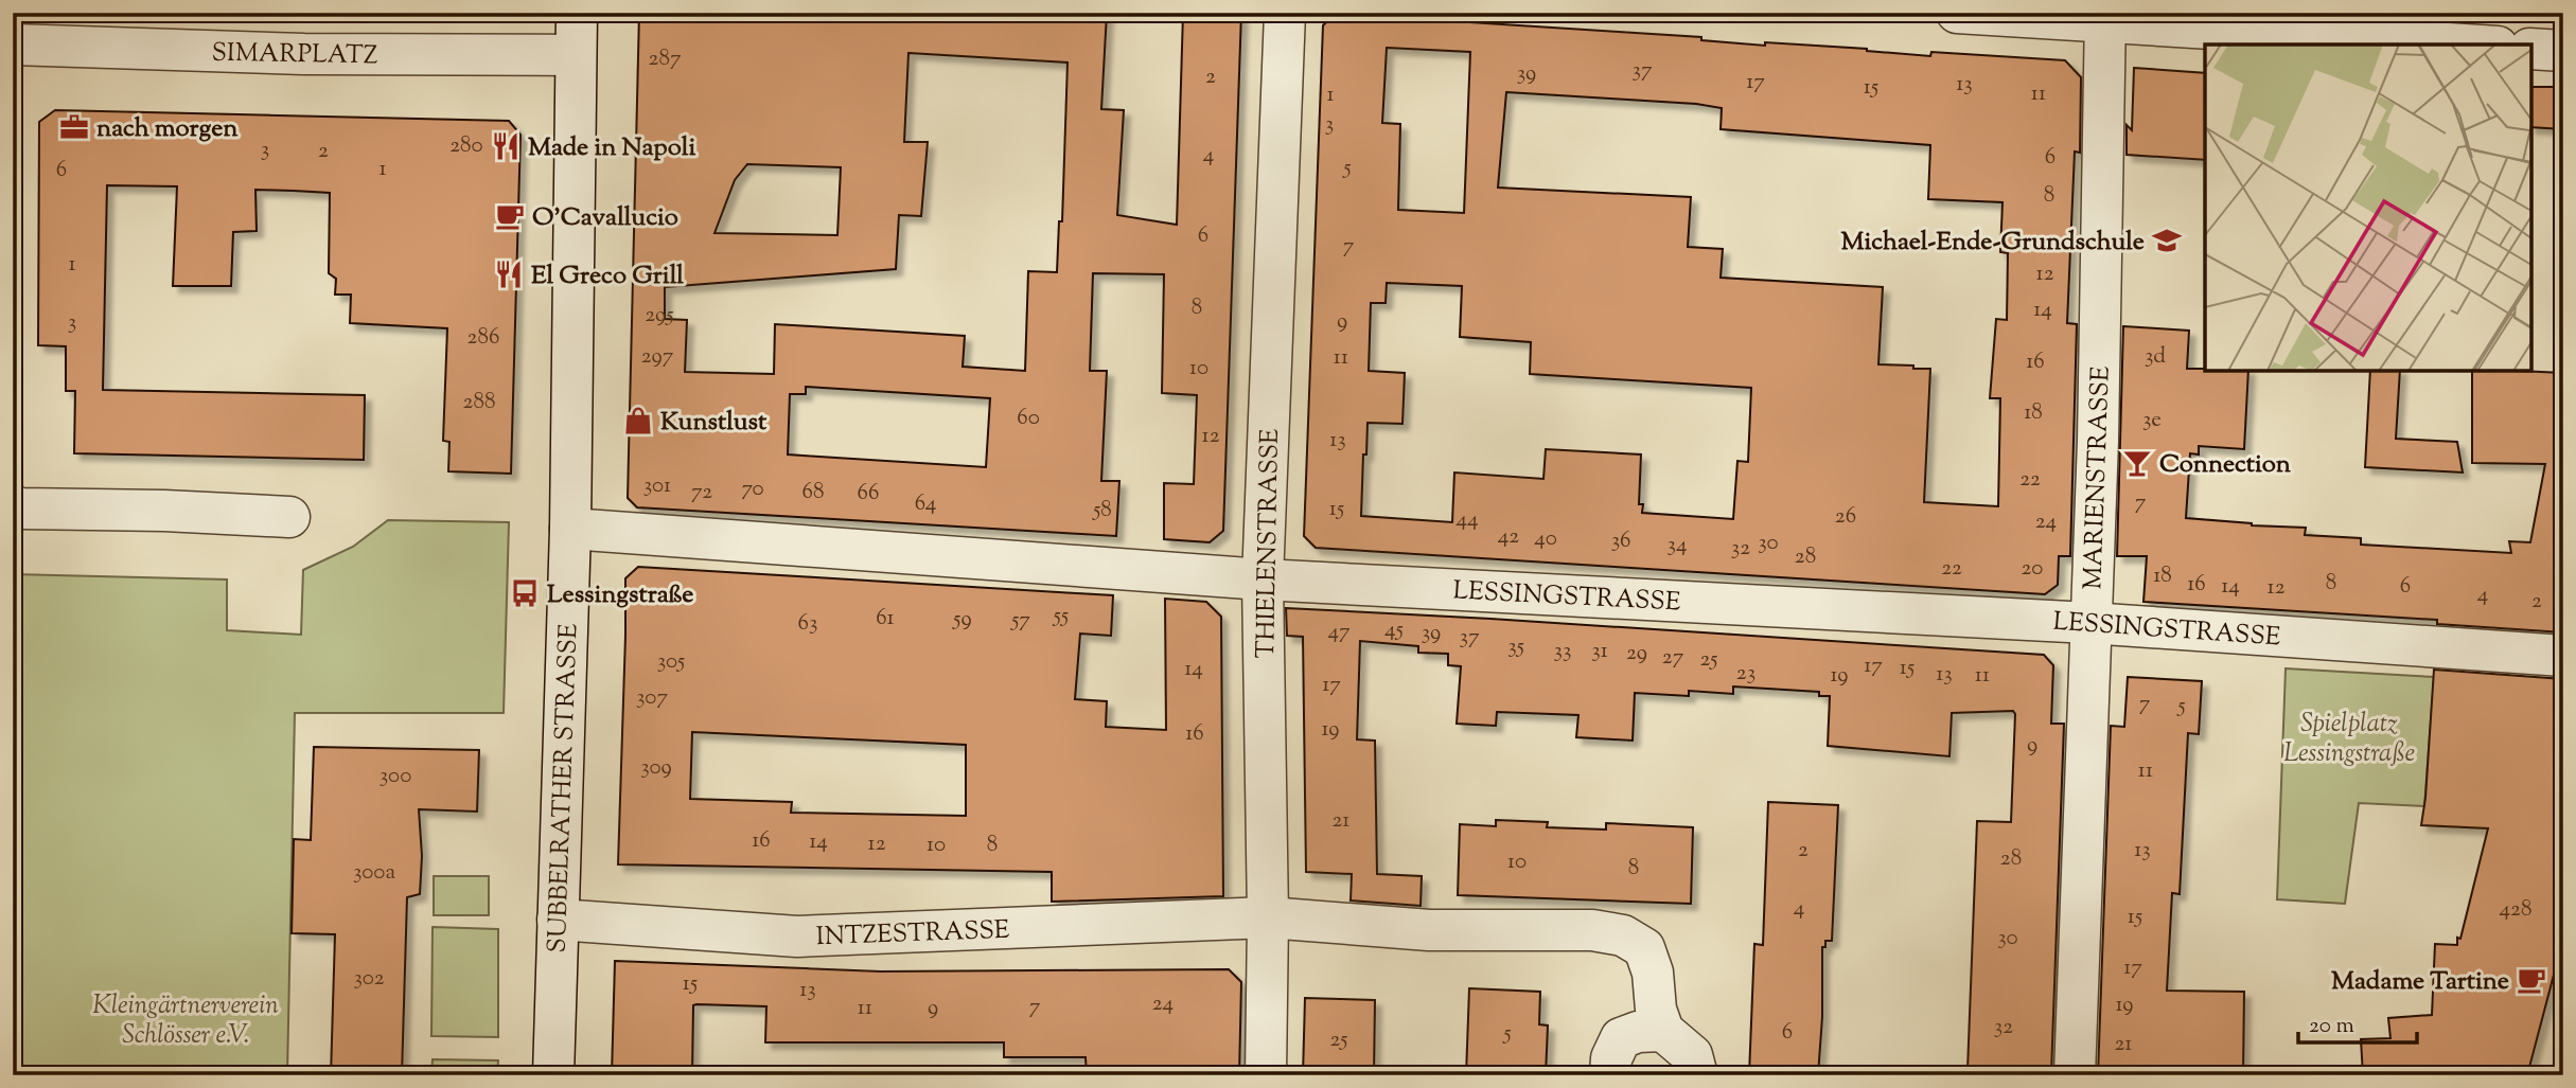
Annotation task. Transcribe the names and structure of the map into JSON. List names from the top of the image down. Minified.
{"streets":{"street":["SIMARPLATZ","MARIENSTRASSE","THIELENSTRASSE","LESSINGSTRASSE","SUBBELRATHER STRASSE","INTZESTRASSE"]},"crossings":[["SIMARPLATZ","SUBBELRATHER STRASSE"],["MARIENSTRASSE","LESSINGSTRASSE"],["THIELENSTRASSE","LESSINGSTRASSE"],["THIELENSTRASSE","INTZESTRASSE"],["LESSINGSTRASSE","SUBBELRATHER STRASSE"],["SUBBELRATHER STRASSE","INTZESTRASSE"]],"parks":["Spielplatz Lessingstraße","Kleingärtnerverein Schlösser e.V."],"places":{"office":["nach morgen"],"restaurant":["Made in Napoli","El Greco Grill"],"cafe":["O'Cavallucio","Madame Tartine"],"school or university":["Michael-Ende-Grundschule"],"shop":["Kunstlust"],"bar":["Connection"],"bus stop":["Lessingstraße"]},"house_numbers":["287","37","39","2","17","13","15","11","1","3","280","3","2","4","6","5","1","6","8","6","7","1","12","8","14","295","9","3","286","297","3d","11","16","10","288","18","60","3e","12","13","22","301","70","72","68","66","7","64","15","58","26","44","24","42","40","36","30","34","32","28","22","20","18","8","16","14","6","12","4","2","55","61","59","57","63","45","47","39","37","35","33","31","29","27","25","305","17","15","14","23","13","19","11","17","307","7","5","19","16","9","309","11","300","21","16","14","12","10","8","2","13","28","10","8","300a","4","428","15","30","17","302","15","13","24","19","7","11","9","32","6","5","25","21"],"scale_bar":"20 m"}
